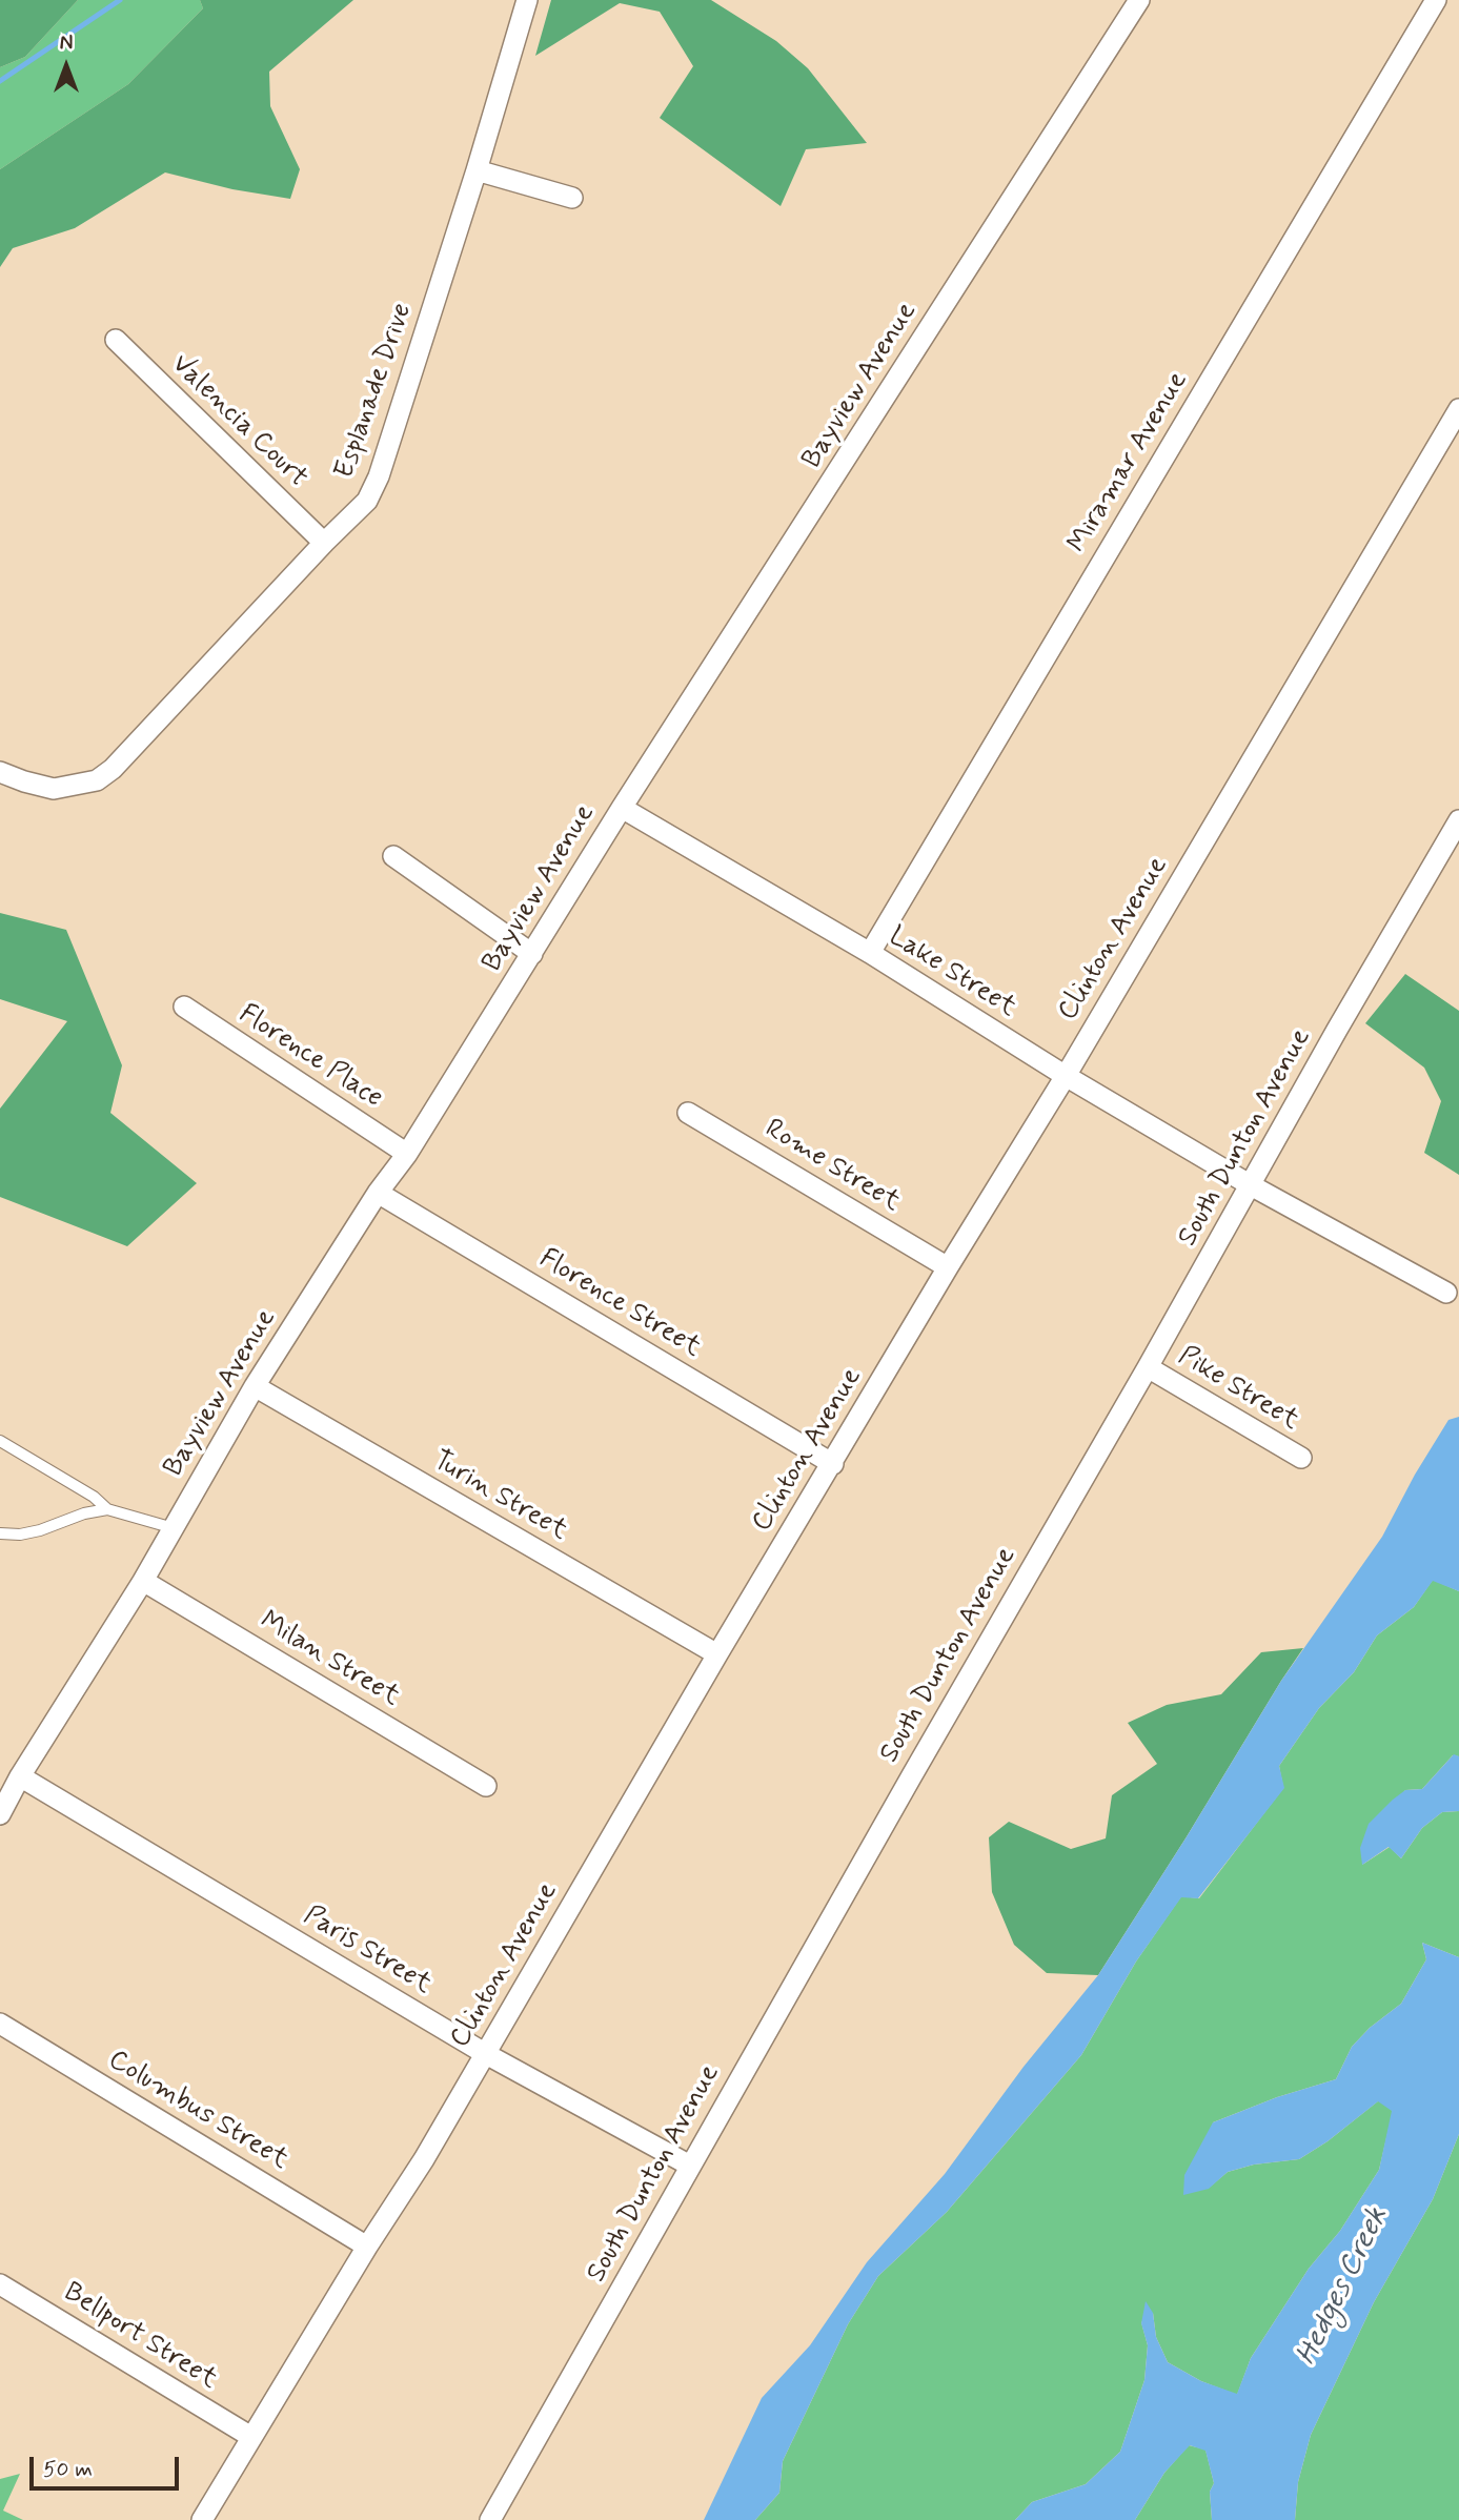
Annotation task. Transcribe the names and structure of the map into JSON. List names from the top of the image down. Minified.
{"streets":{"street":["Bayview Avenue","Esplanade Drive","Valencia Court","Miramar Avenue","Clinton Avenue","Lake Street","Florence Place","South Dunton Avenue","Rome Street","Florence Street","Pike Street","Turin Street","Milan Street","Paris Street","Columbus Street","Bellport Street"]},"crossings":[["Bayview Avenue","Lake Street"],["Bayview Avenue","Florence Place"],["Bayview Avenue","Florence Street"],["Bayview Avenue","Turin Street"],["Bayview Avenue","Milan Street"],["Bayview Avenue","Paris Street"],["Esplanade Drive","Valencia Court"],["Miramar Avenue","Lake Street"],["Clinton Avenue","Lake Street"],["Clinton Avenue","Rome Street"],["Clinton Avenue","Florence Street"],["Clinton Avenue","Turin Street"],["Clinton Avenue","Paris Street"],["Clinton Avenue","Columbus Street"],["Clinton Avenue","Bellport Street"],["Lake Street","South Dunton Avenue"],["South Dunton Avenue","Pike Street"],["South Dunton Avenue","Paris Street"]],"water":["Hedges Creek"],"scale_bar":"50 m","north":"top"}
